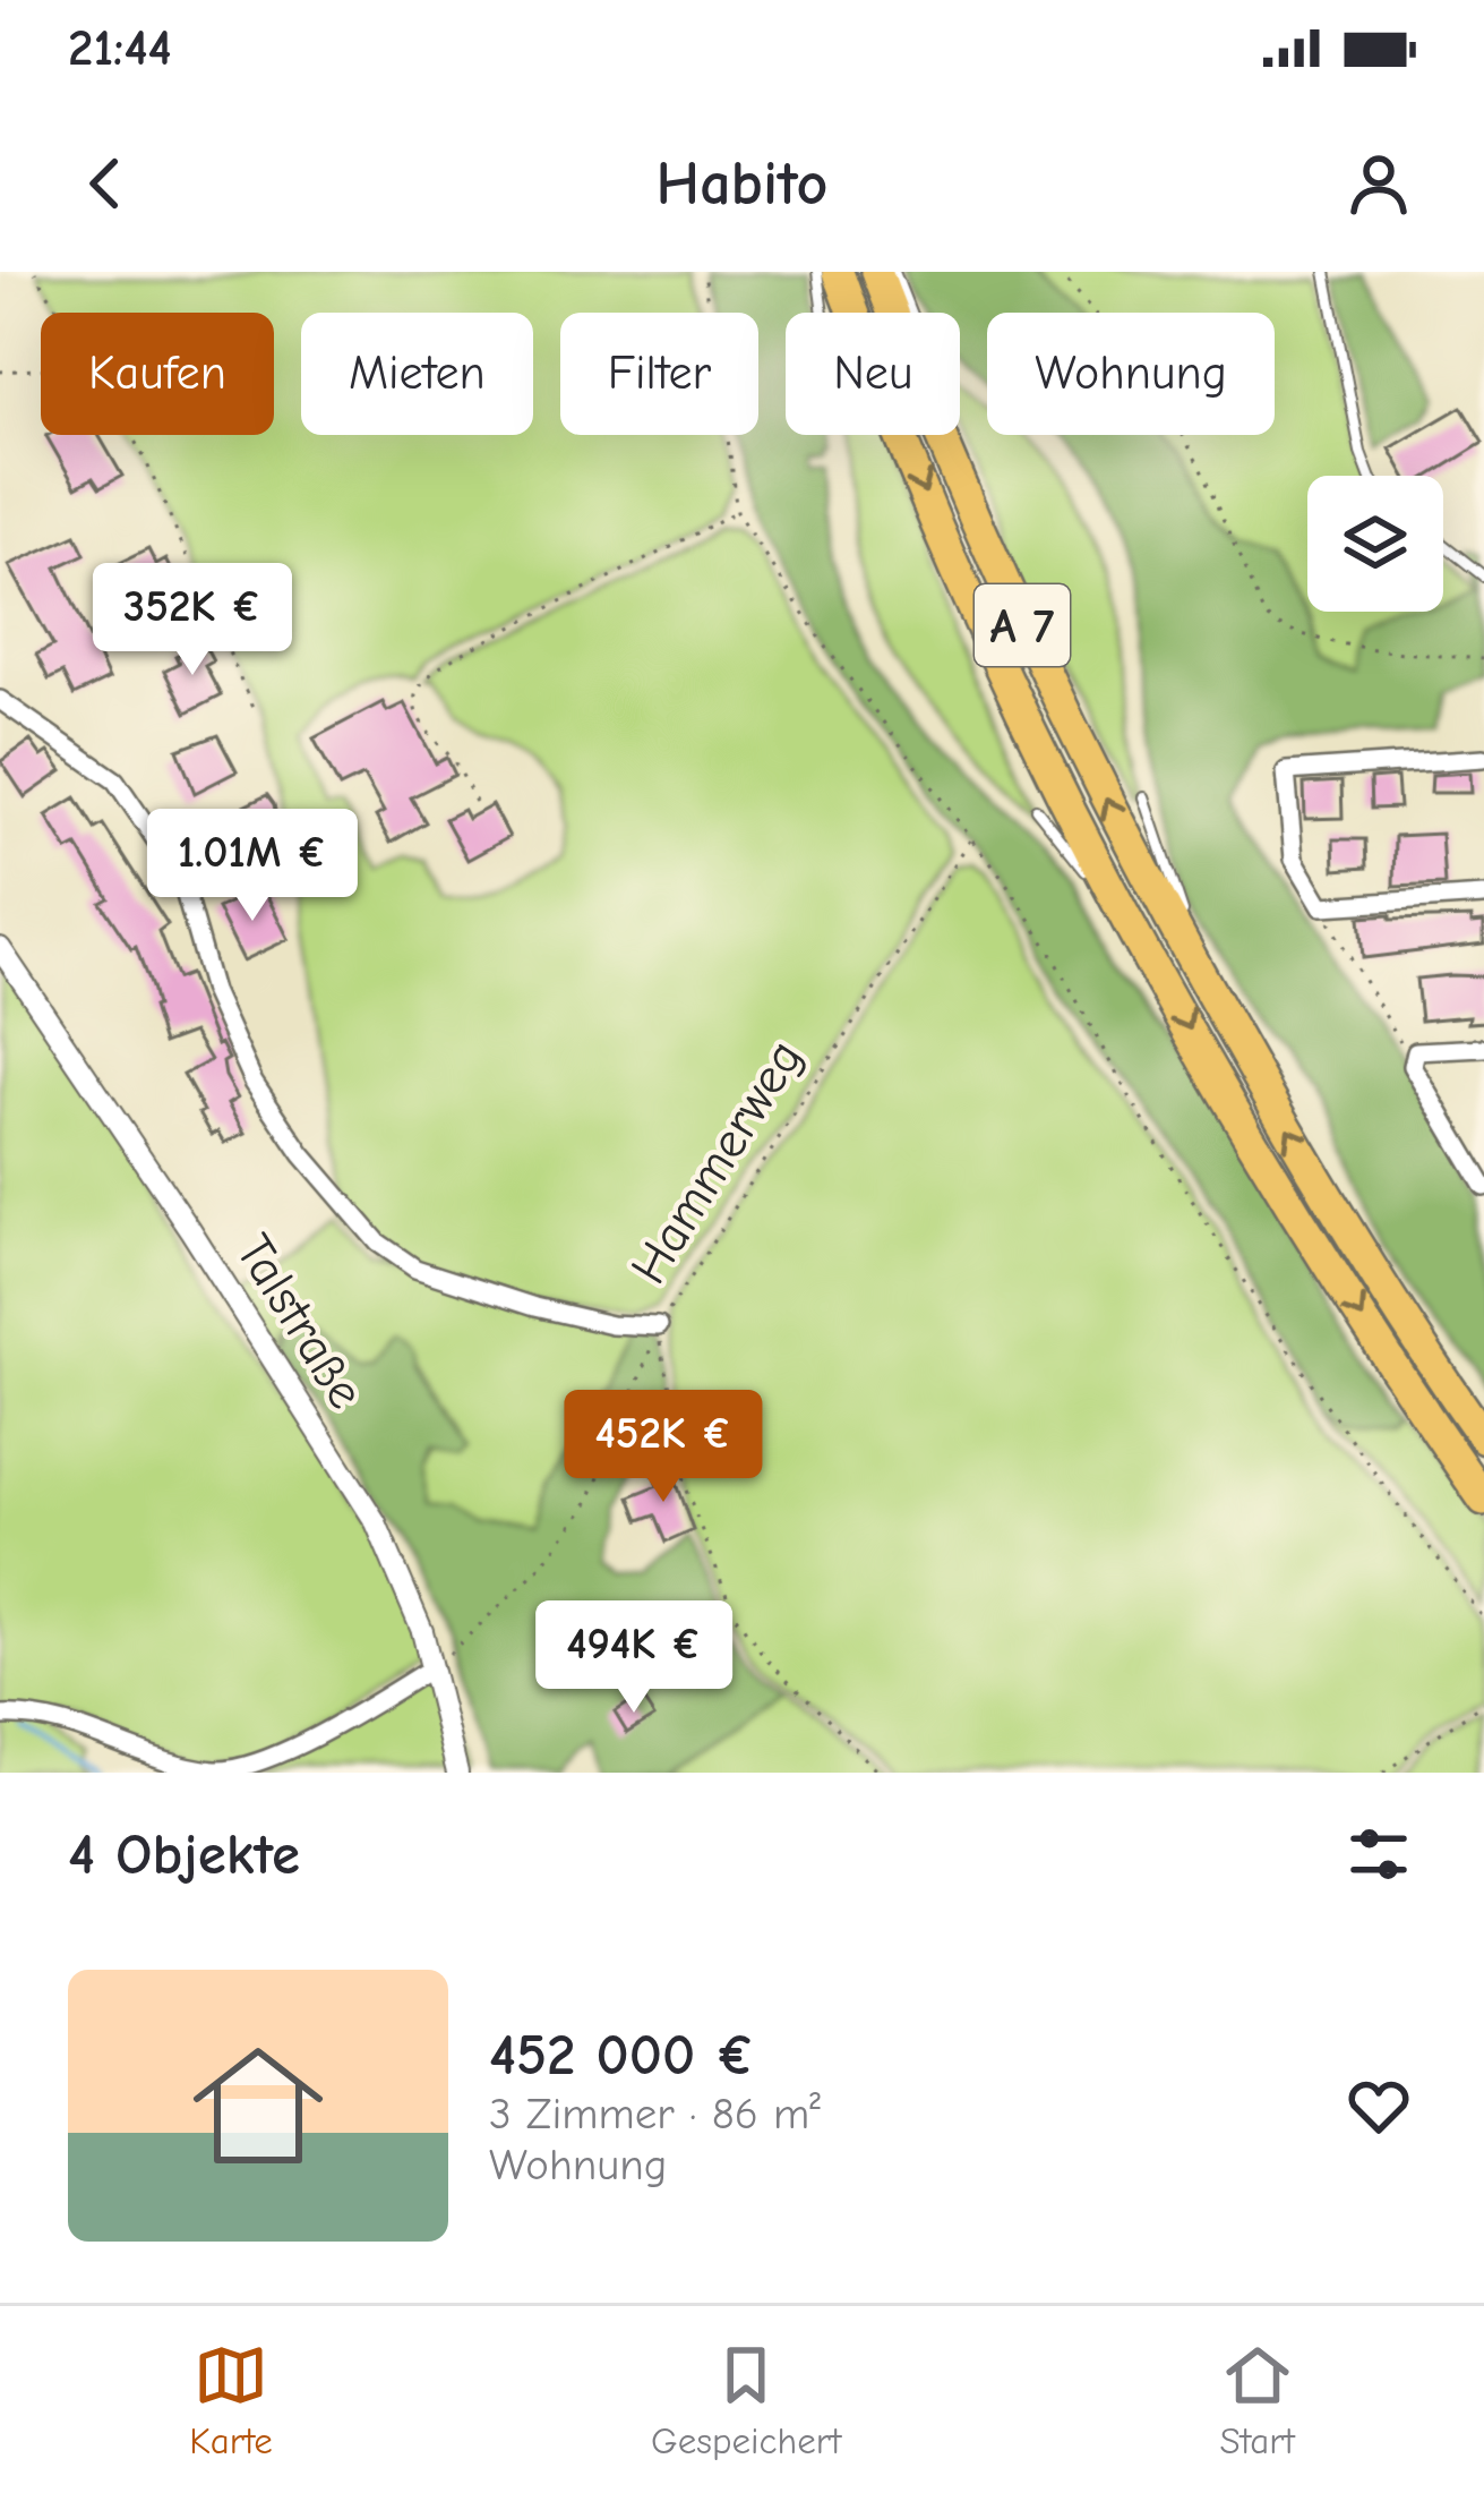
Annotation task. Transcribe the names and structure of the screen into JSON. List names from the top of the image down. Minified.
{"streets":{"highway":["A 7"],"street":["Talstraße"],"path":["Hammerweg"]},"crossings":[["Hammerweg","Talstraße"]],"page":{"status":"21:44","header":"Habito","chip":["Kaufen","Mieten","Filter","Neu","Wohnung"],"price":["352K €","1.01M €","452K €","494K €"],"heading":"4 Objekte","list":[{"name":"452 000 €","note":"3 Zimmer · 86 m² · Wohnung"}],"tabs":["Karte","Gespeichert","Start"]}}
